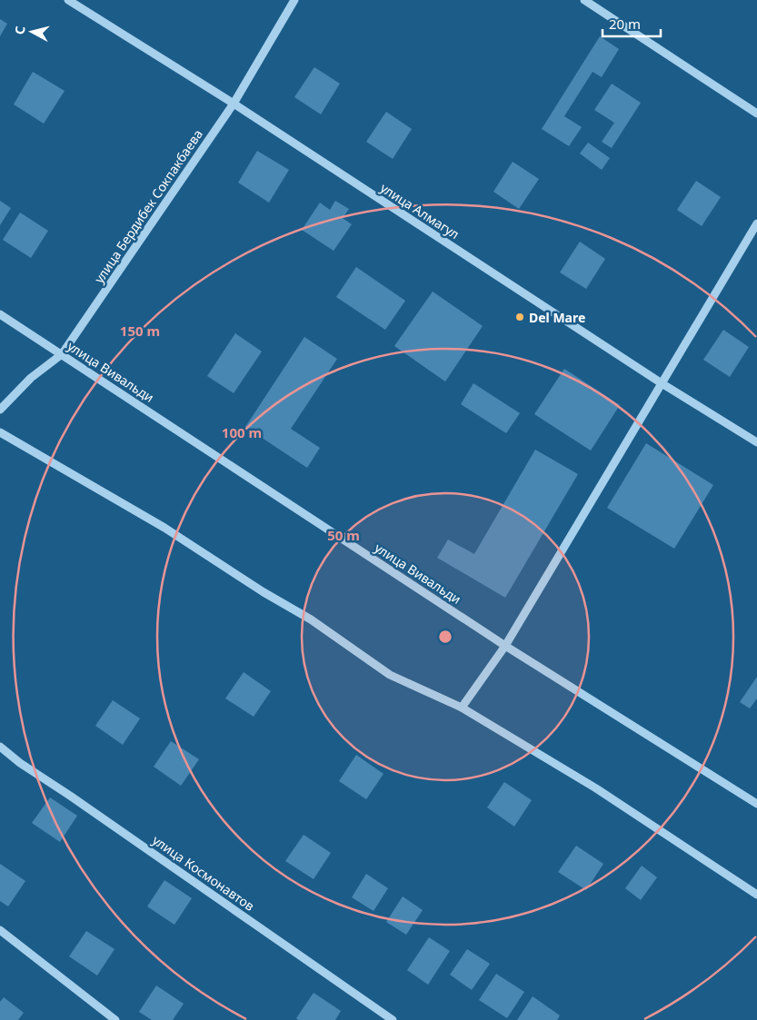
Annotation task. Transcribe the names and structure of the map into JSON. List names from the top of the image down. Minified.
{"streets":{"street":["улица Бердибек Сокпакбаева","улица Алмагул","улица Вивальди","улица Космонавтов"]},"crossings":[["улица Бердибек Сокпакбаева","улица Алмагул"],["улица Бердибек Сокпакбаева","улица Вивальди"]],"places":["Del Mare"],"scale_bar":"20 m","north":"left","rings":["150 m","100 m","50 m"]}
